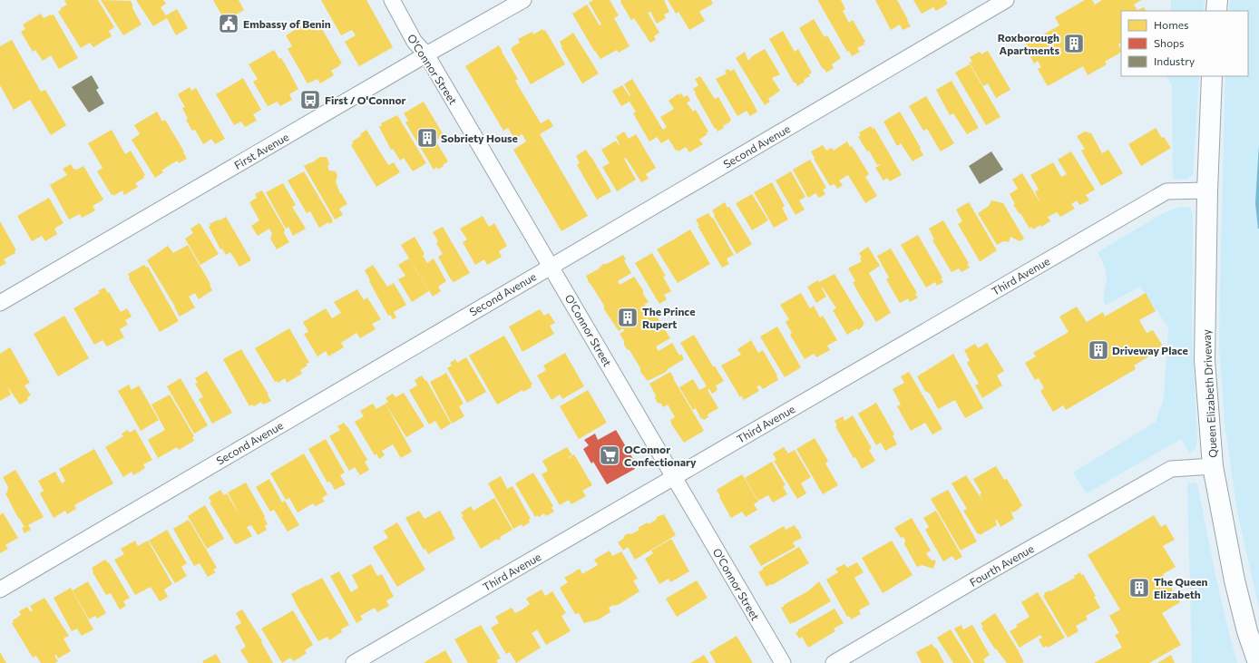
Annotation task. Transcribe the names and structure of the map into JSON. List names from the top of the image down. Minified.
{"streets":{"main road":["Queen Elizabeth Driveway"],"street":["O'Connor Street","Second Avenue","First Avenue","Third Avenue","Fourth Avenue"]},"crossings":[["O'Connor Street","Second Avenue"],["O'Connor Street","First Avenue"],["O'Connor Street","Third Avenue"],["Third Avenue","Queen Elizabeth Driveway"],["Queen Elizabeth Driveway","Fourth Avenue"]],"places":{"public building":["Embassy of Benin"],"building":["Roxborough Apartments","Sobriety House","The Prince Rupert","Driveway Place","The Queen Elizabeth"],"bus stop":["First / O'Connor"],"supermarket":["OConnor Confectionary"]},"legend":["Homes","Shops","Industry"]}
